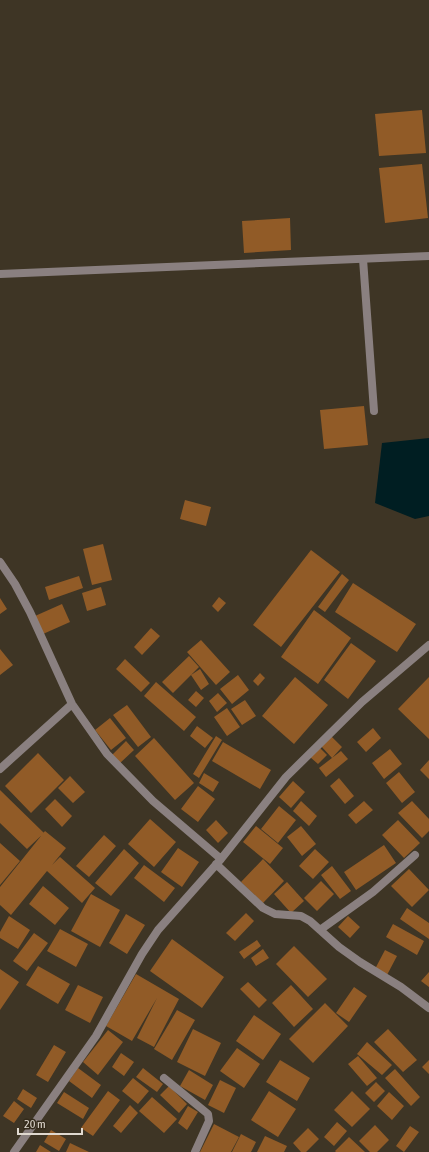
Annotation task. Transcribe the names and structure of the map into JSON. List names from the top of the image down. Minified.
{"scale_bar":"20 m"}
